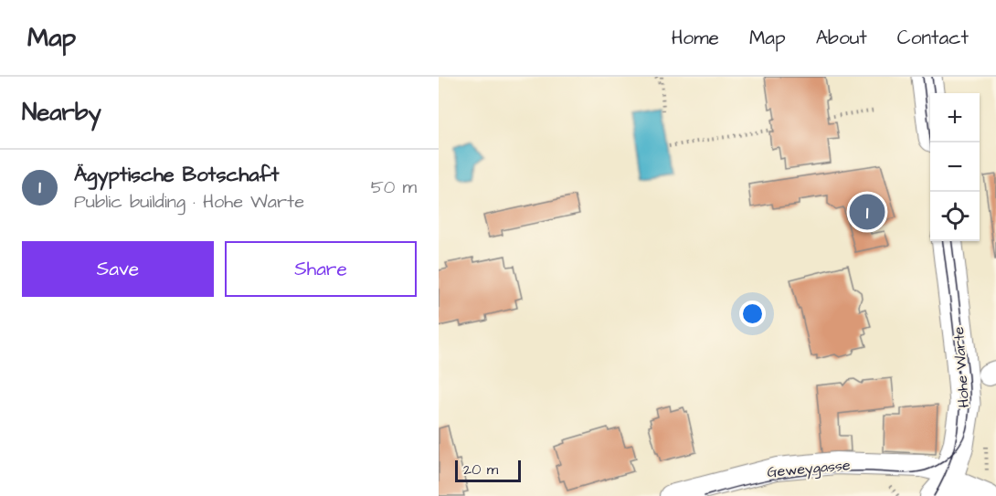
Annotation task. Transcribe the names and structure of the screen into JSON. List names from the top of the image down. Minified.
{"streets":{"street":["Hohe Warte","Geweygasse"]},"crossings":[["Hohe Warte","Geweygasse"]],"scale_bar":"20 m","page":{"header":"Map","nav":["Home","Map","About","Contact"],"heading":"Nearby","map_buttons":["+","−"],"list":[{"mark":"1","name":"Ägyptische Botschaft","note":"Public building · Hohe Warte","value":"50 m"}],"pins":"1","buttons":["Save","Share"],"scale":"20 m"}}
